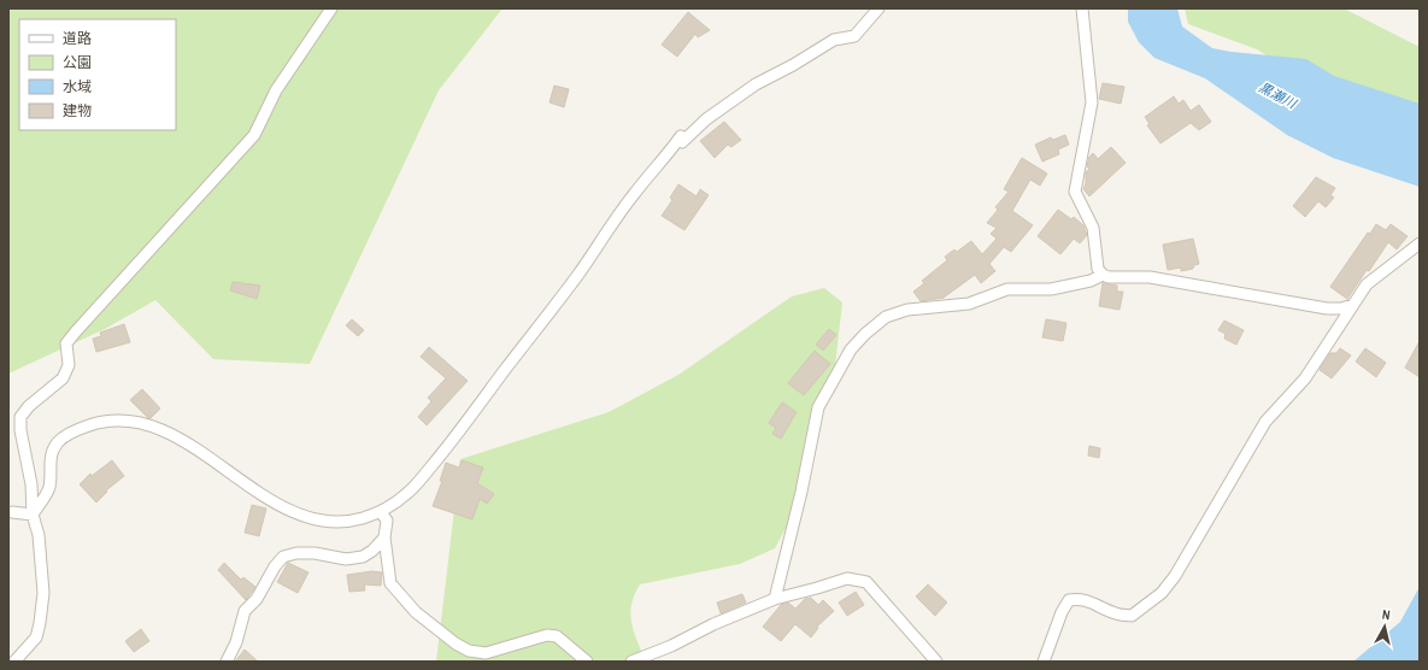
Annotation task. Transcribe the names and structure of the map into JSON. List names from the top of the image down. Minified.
{"water":["黒瀬川"],"legend":["道路","公園","水域","建物"],"north":"top"}
